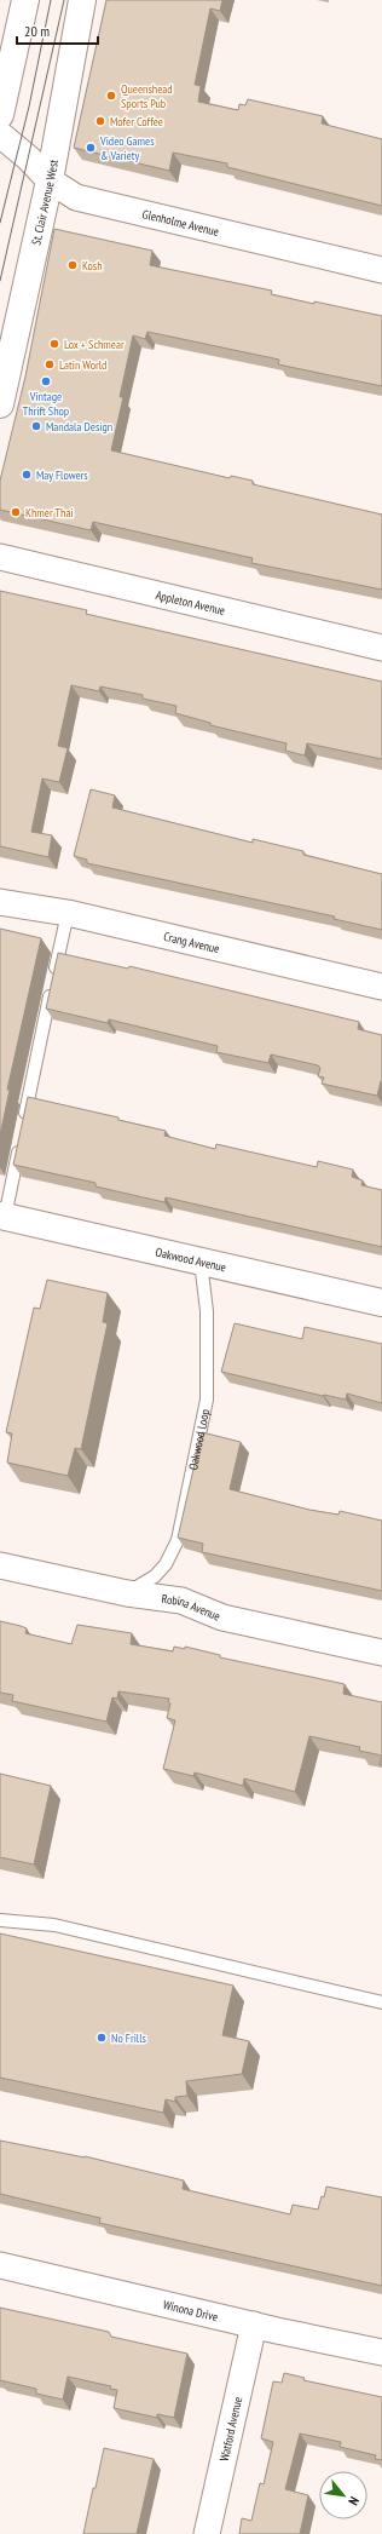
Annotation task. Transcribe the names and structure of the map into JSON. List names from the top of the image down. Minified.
{"streets":{"main road":["St. Clair Avenue West","Oakwood Avenue"],"street":["Glenholme Avenue","Appleton Avenue","Crang Avenue","Robina Avenue","Winona Drive","Watford Avenue"],"lane":["Oakwood Loop"]},"crossings":[["St. Clair Avenue West","Glenholme Avenue"],["Oakwood Avenue","Oakwood Loop"],["Oakwood Loop","Robina Avenue"],["Winona Drive","Watford Avenue"]],"places":["Queenshead Sports Pub","Mofer Coffee","Video Games & Variety","Kosh","Lox + Schmear","Latin World","Vintage Thrift Shop","Mandala Design","May Flowers","Khmer Thai","No Frills"],"scale_bar":"20 m","north":"bottom right"}
